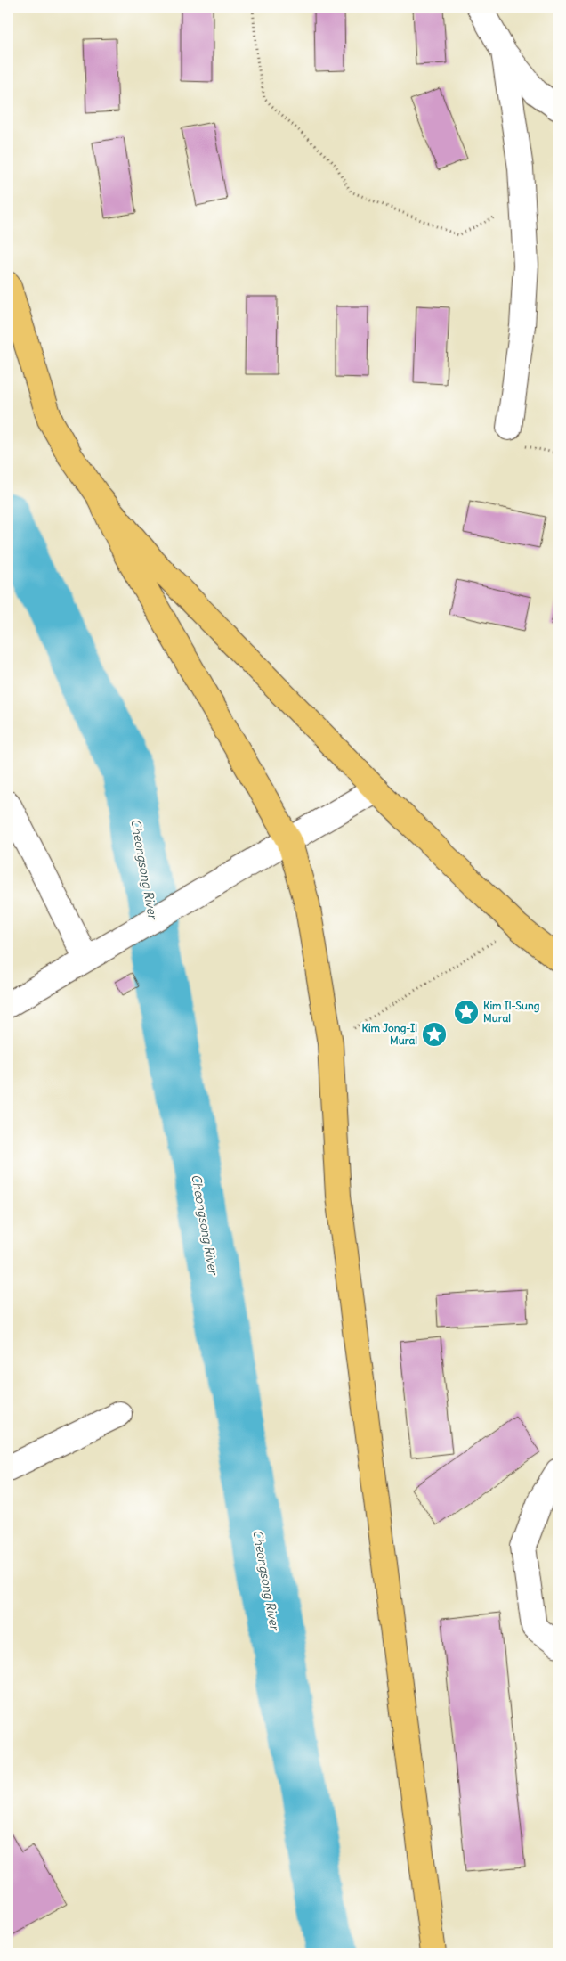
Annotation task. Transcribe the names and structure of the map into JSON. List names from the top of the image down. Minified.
{"water":["Cheongsong River"],"places":{"place":["Kim Il-Sung Mural","Kim Jong-Il Mural"]}}
